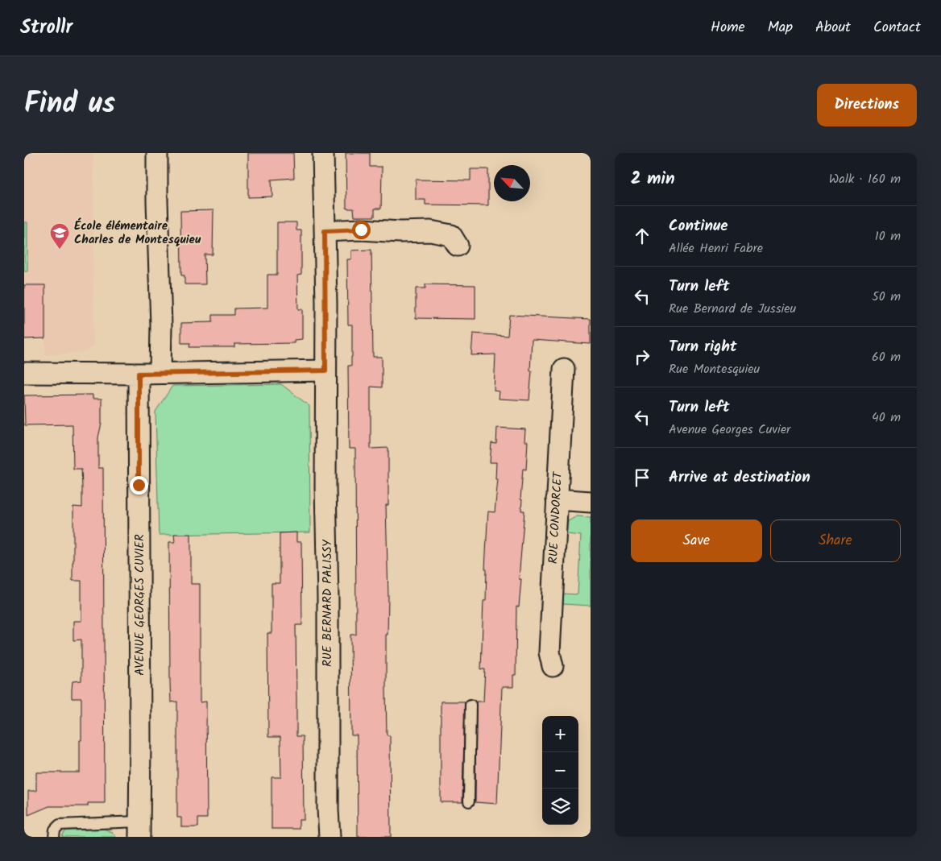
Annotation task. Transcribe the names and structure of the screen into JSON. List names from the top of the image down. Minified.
{"streets":{"street":["RUE CONDORCET","RUE BERNARD PALISSY","AVENUE GEORGES CUVIER"]},"places":{"school or university":["École élémentaire Charles de Montesquieu"]},"north":"top left","page":{"header":"Strollr","nav":["Home","Map","About","Contact"],"title":"Find us","buttons":["Directions",["Save","Share"]],"heading":["2 min","Walk · 160 m"],"list":[["Continue","Allée Henri Fabre","10 m"],["Turn left","Rue Bernard de Jussieu","50 m"],["Turn right","Rue Montesquieu","60 m"],["Turn left","Avenue Georges Cuvier","40 m"],"Arrive at destination"],"map_buttons":["+","−"]}}
